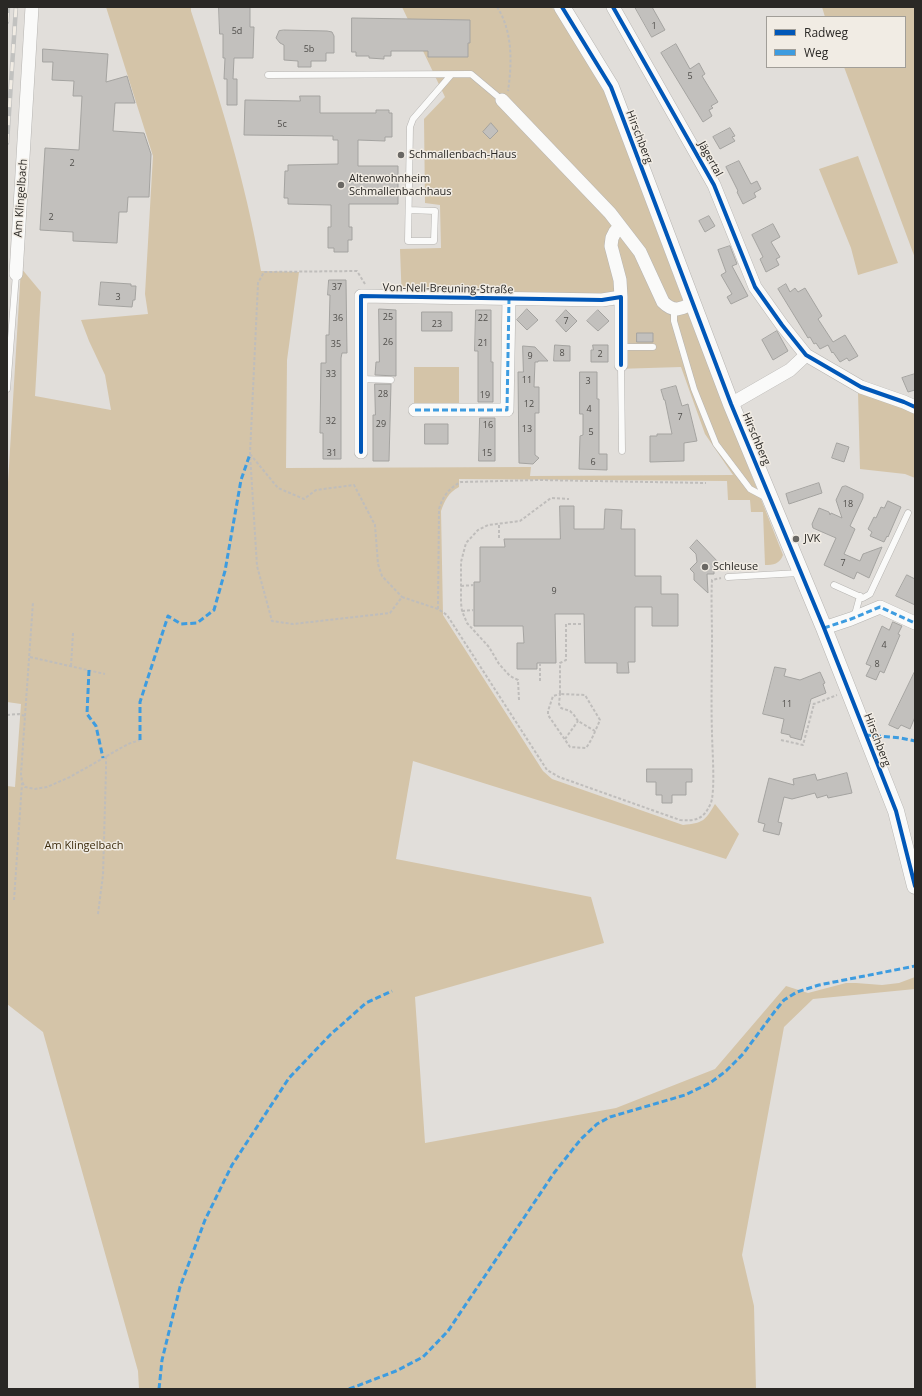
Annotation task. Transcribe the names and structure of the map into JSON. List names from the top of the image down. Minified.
{"streets":{"street":["Hirschberg","Jägertal","Am Klingelbach","Von-Nell-Breuning-Straße"]},"parks":["Am Klingelbach"],"places":["Schmallenbach-Haus","Altenwohnheim Schmallenbachhaus","JVK","Schleuse"],"house_numbers":["1","5d","5b","5","5c","2","2","37","3","25","36","22","7","23","26","21","35","8","2","9","33","11","3","28","19","12","4","7","32","29","16","13","5","31","15","6","18","7","9","4","8","11"],"legend":["Radweg","Weg"]}
